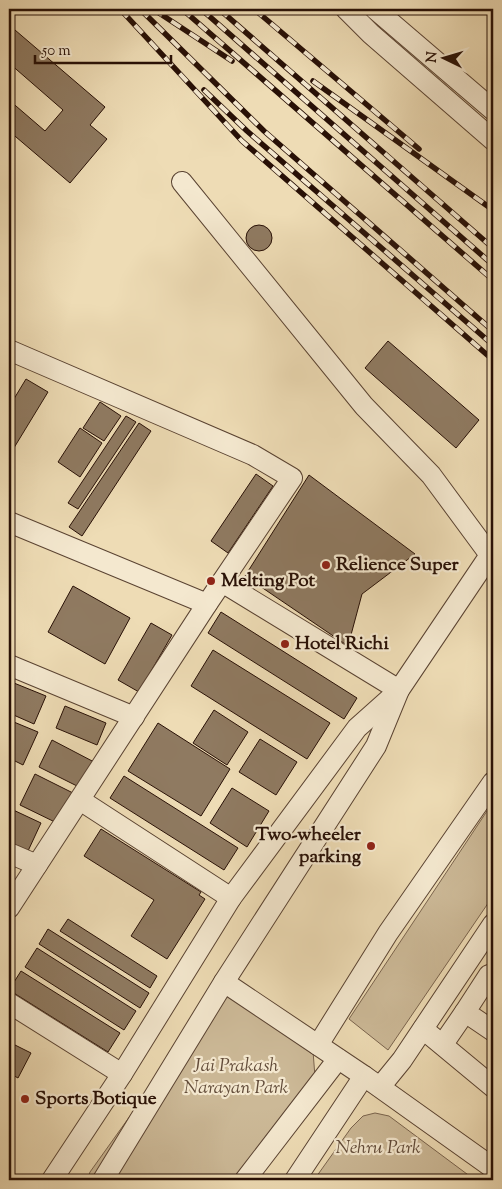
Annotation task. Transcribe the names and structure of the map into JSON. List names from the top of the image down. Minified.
{"parks":["Jai Prakash Narayan Park","Nehru Park"],"places":["Relience Super","Melting Pot","Hotel Richi","Two-wheeler parking","Sports Botique"],"scale_bar":"50 m","north":"left"}
